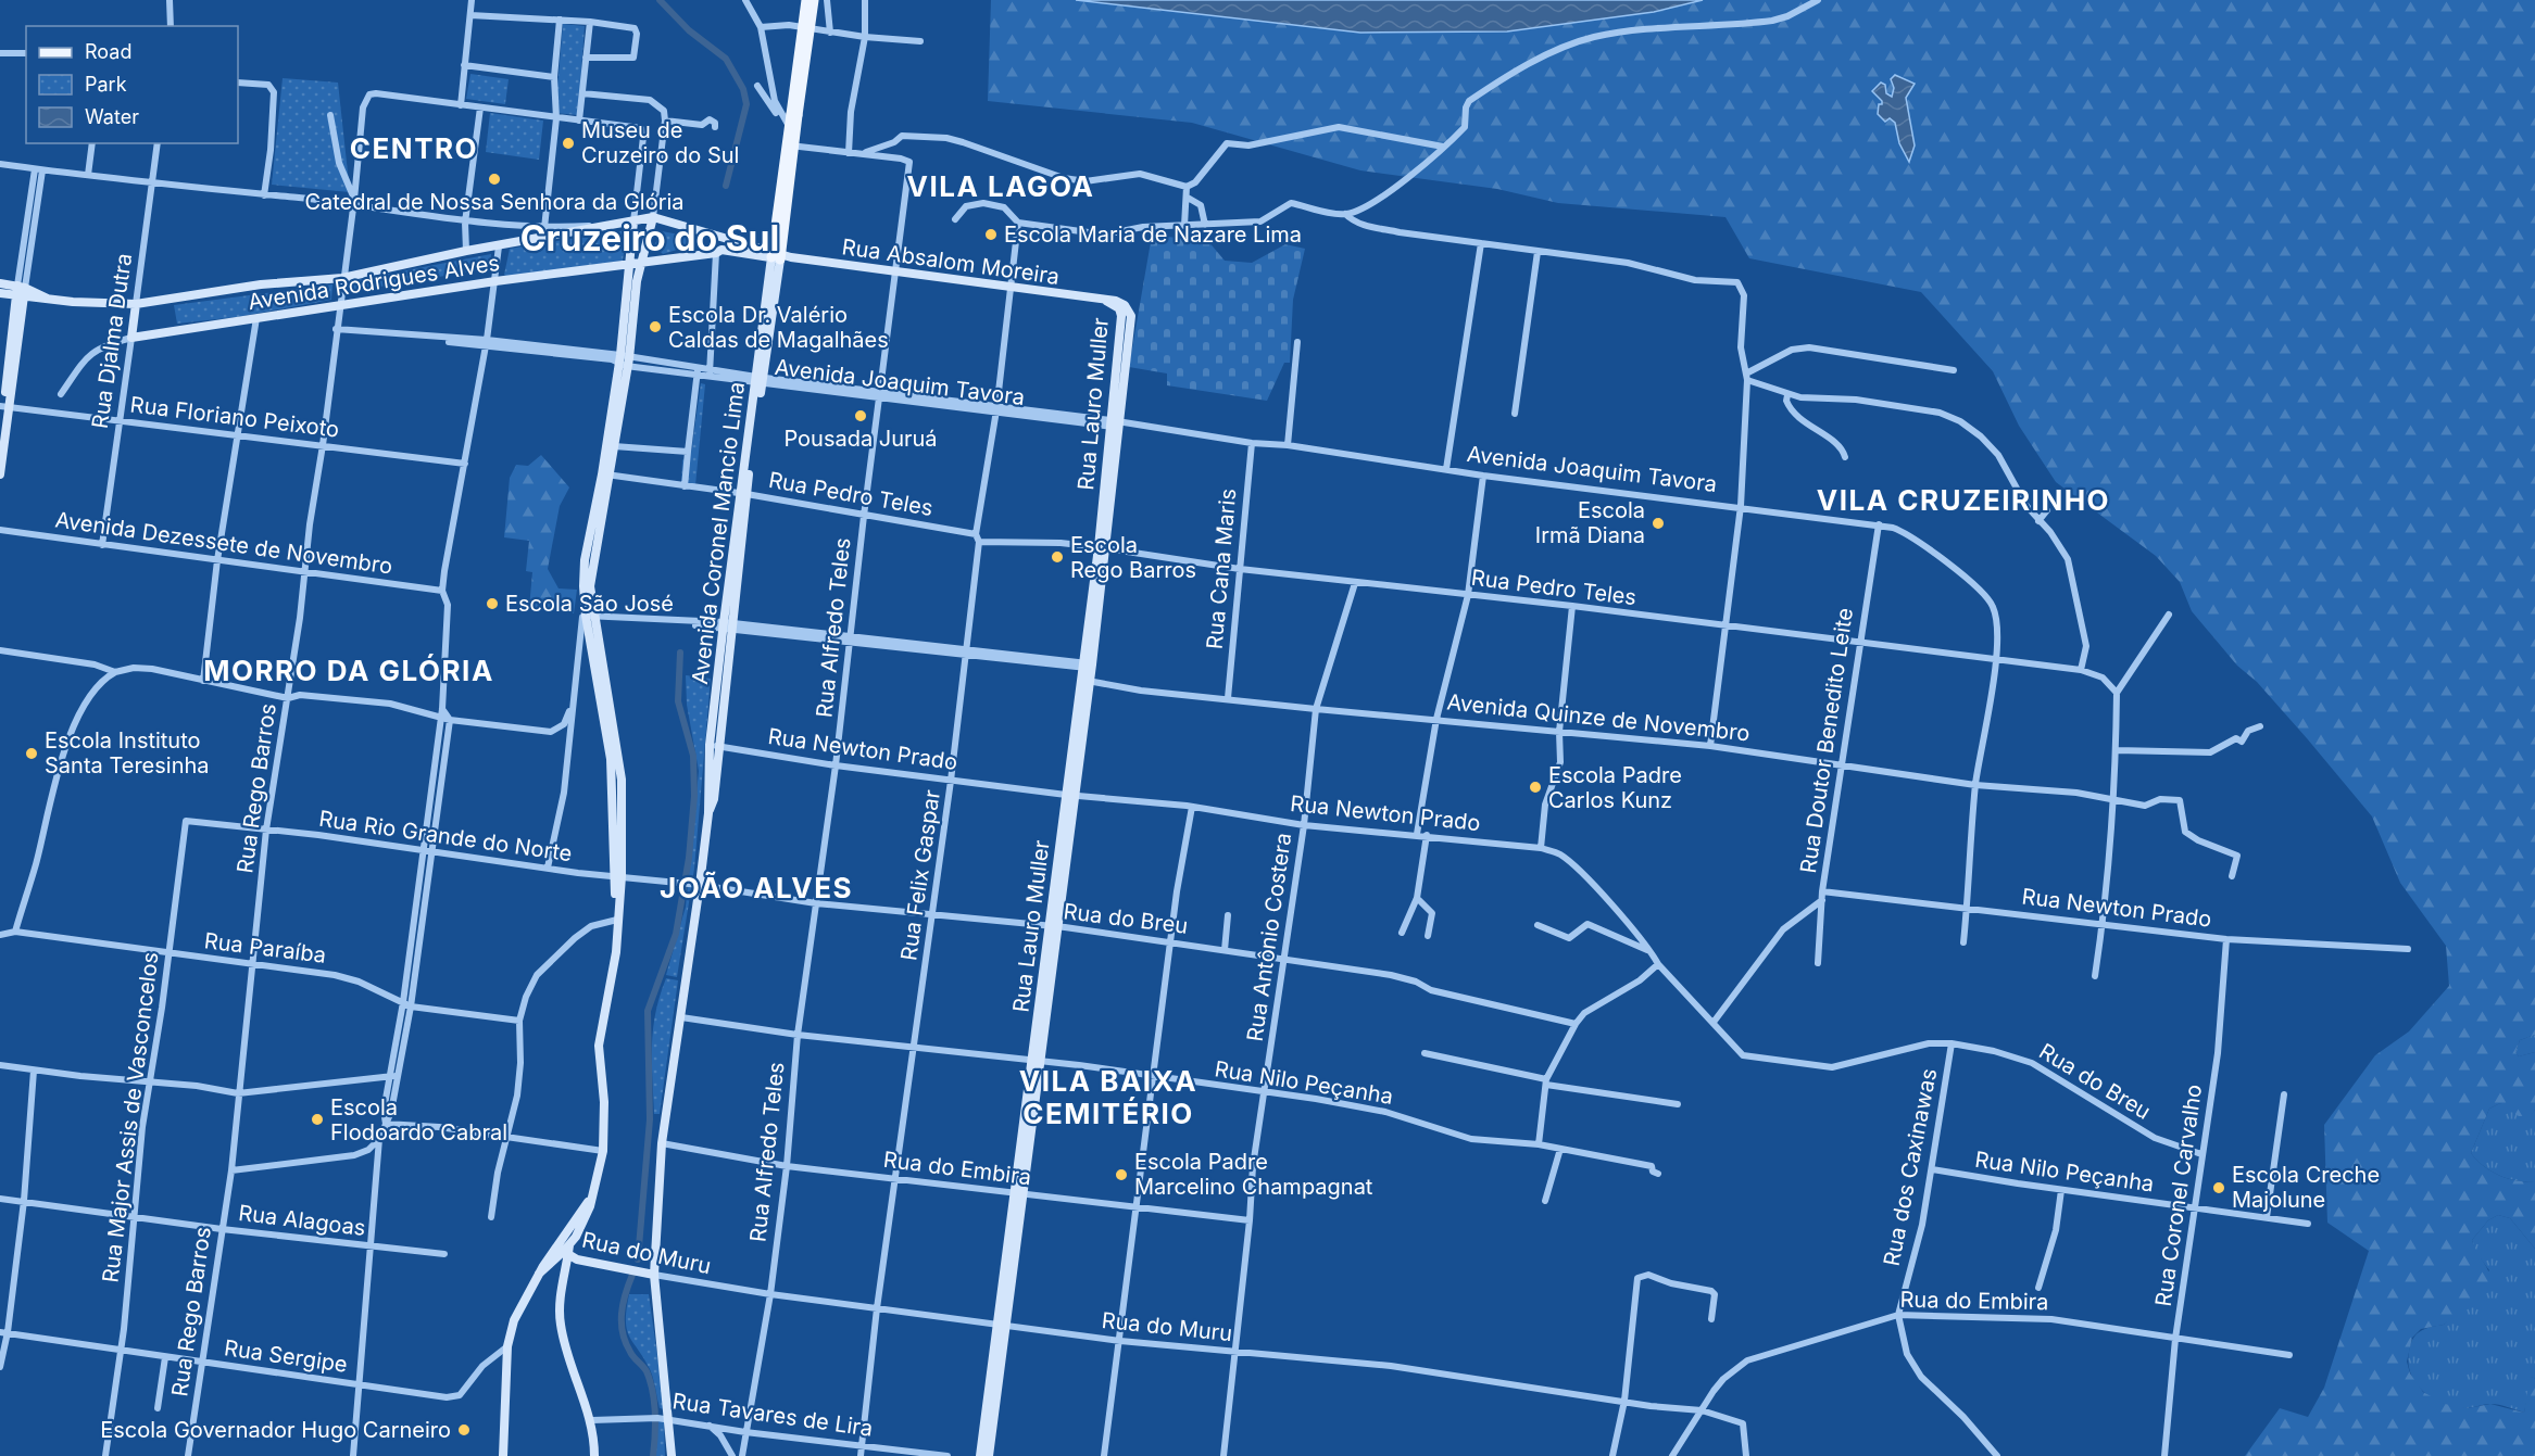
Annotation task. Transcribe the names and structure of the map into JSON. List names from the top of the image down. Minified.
{"streets":{"street":["Rua Absalom Moreira","Avenida Rodrigues Alves","Rua Djalma Dutra","Avenida Joaquim Tavora","Rua Lauro Muller","Rua Floriano Peixoto","Rua Pedro Teles","Avenida Coronel Mancio Lima","Avenida Dezessete de Novembro","Rua Cana Maris","Rua Alfredo Teles","Avenida Quinze de Novembro","Rua Doutor Benedito Leite","Rua Newton Prado","Rua Rego Barros","Rua Rio Grande do Norte","Rua Felix Gaspar","Rua do Breu","Rua Antônio Costera","Rua Paraíba","Rua Nilo Peçanha","Rua Major Assis de Vasconcelos","Rua dos Caxinawas","Rua do Embira","Rua Coronel Carvalho","Rua Alagoas","Rua do Muru","Rua Sergipe","Rua Tavares de Lira"]},"crossings":[["Rua Absalom Moreira","Avenida Rodrigues Alves"],["Rua Absalom Moreira","Rua Lauro Muller"],["Rua Absalom Moreira","Avenida Coronel Mancio Lima"],["Rua Absalom Moreira","Rua Alfredo Teles"],["Avenida Rodrigues Alves","Rua Djalma Dutra"],["Avenida Rodrigues Alves","Avenida Coronel Mancio Lima"],["Avenida Rodrigues Alves","Rua Rego Barros"],["Rua Djalma Dutra","Rua Floriano Peixoto"],["Rua Djalma Dutra","Avenida Dezessete de Novembro"],["Avenida Joaquim Tavora","Rua Lauro Muller"],["Avenida Joaquim Tavora","Rua Pedro Teles"],["Avenida Joaquim Tavora","Avenida Coronel Mancio Lima"],["Avenida Joaquim Tavora","Rua Cana Maris"],["Avenida Joaquim Tavora","Rua Alfredo Teles"],["Avenida Joaquim Tavora","Rua Doutor Benedito Leite"],["Rua Lauro Muller","Rua Pedro Teles"],["Rua Lauro Muller","Avenida Quinze de Novembro"],["Rua Lauro Muller","Rua Newton Prado"],["Rua Lauro Muller","Rua do Breu"],["Rua Lauro Muller","Rua Nilo Peçanha"],["Rua Lauro Muller","Rua do Embira"],["Rua Lauro Muller","Rua do Muru"],["Rua Floriano Peixoto","Rua Rego Barros"],["Rua Pedro Teles","Avenida Coronel Mancio Lima"],["Rua Pedro Teles","Rua Cana Maris"],["Rua Pedro Teles","Rua Alfredo Teles"],["Rua Pedro Teles","Rua Doutor Benedito Leite"],["Rua Pedro Teles","Rua Felix Gaspar"],["Rua Pedro Teles","Rua Antônio Costera"],["Avenida Coronel Mancio Lima","Rua Newton Prado"],["Avenida Coronel Mancio Lima","Rua Rio Grande do Norte"],["Avenida Coronel Mancio Lima","Rua do Breu"],["Avenida Coronel Mancio Lima","Rua Nilo Peçanha"],["Avenida Coronel Mancio Lima","Rua do Embira"],["Avenida Coronel Mancio Lima","Rua do Muru"],["Avenida Coronel Mancio Lima","Rua Tavares de Lira"],["Avenida Dezessete de Novembro","Rua Rego Barros"],["Rua Cana Maris","Avenida Quinze de Novembro"],["Rua Alfredo Teles","Rua Newton Prado"],["Rua Alfredo Teles","Rua do Breu"],["Rua Alfredo Teles","Rua Nilo Peçanha"],["Rua Alfredo Teles","Rua do Embira"],["Rua Alfredo Teles","Rua do Muru"],["Rua Alfredo Teles","Rua Tavares de Lira"],["Avenida Quinze de Novembro","Rua Doutor Benedito Leite"],["Avenida Quinze de Novembro","Rua Antônio Costera"],["Rua Doutor Benedito Leite","Rua Newton Prado"],["Rua Newton Prado","Rua Felix Gaspar"],["Rua Newton Prado","Rua do Breu"],["Rua Newton Prado","Rua Antônio Costera"],["Rua Newton Prado","Rua dos Caxinawas"],["Rua Newton Prado","Rua Coronel Carvalho"],["Rua Rego Barros","Rua Rio Grande do Norte"],["Rua Rego Barros","Rua Paraíba"],["Rua Rego Barros","Rua Alagoas"],["Rua Rego Barros","Rua Sergipe"],["Rua Rio Grande do Norte","Rua do Breu"],["Rua Rio Grande do Norte","Rua Major Assis de Vasconcelos"],["Rua Felix Gaspar","Rua do Breu"],["Rua Felix Gaspar","Rua Nilo Peçanha"],["Rua Felix Gaspar","Rua do Embira"],["Rua Felix Gaspar","Rua do Muru"],["Rua Felix Gaspar","Rua Tavares de Lira"],["Rua do Breu","Rua Antônio Costera"],["Rua do Breu","Rua Coronel Carvalho"],["Rua Antônio Costera","Rua Nilo Peçanha"],["Rua Antônio Costera","Rua do Embira"],["Rua Antônio Costera","Rua do Muru"],["Rua Paraíba","Rua Major Assis de Vasconcelos"],["Rua Nilo Peçanha","Rua dos Caxinawas"],["Rua Nilo Peçanha","Rua Coronel Carvalho"],["Rua Major Assis de Vasconcelos","Rua Alagoas"],["Rua Major Assis de Vasconcelos","Rua Sergipe"],["Rua dos Caxinawas","Rua do Embira"],["Rua do Embira","Rua Coronel Carvalho"],["Rua do Embira","Rua do Muru"]],"districts":["CENTRO","VILA LAGOA","Cruzeiro do Sul","VILA CRUZEIRINHO","MORRO DA GLÓRIA","JOÃO ALVES","VILA BAIXA CEMITÉRIO"],"places":["Museu de Cruzeiro do Sul","Catedral de Nossa Senhora da Glória","Escola Maria de Nazare Lima","Escola Dr. Valério Caldas de Magalhães","Pousada Juruá","Escola Irmã Diana","Escola Rego Barros","Escola São José","Escola Instituto Santa Teresinha","Escola Padre Carlos Kunz","Escola Flodoardo Cabral","Escola Padre Marcelino Champagnat","Escola Creche Majolune","Escola Governador Hugo Carneiro"],"legend":["Road","Park","Water"]}
